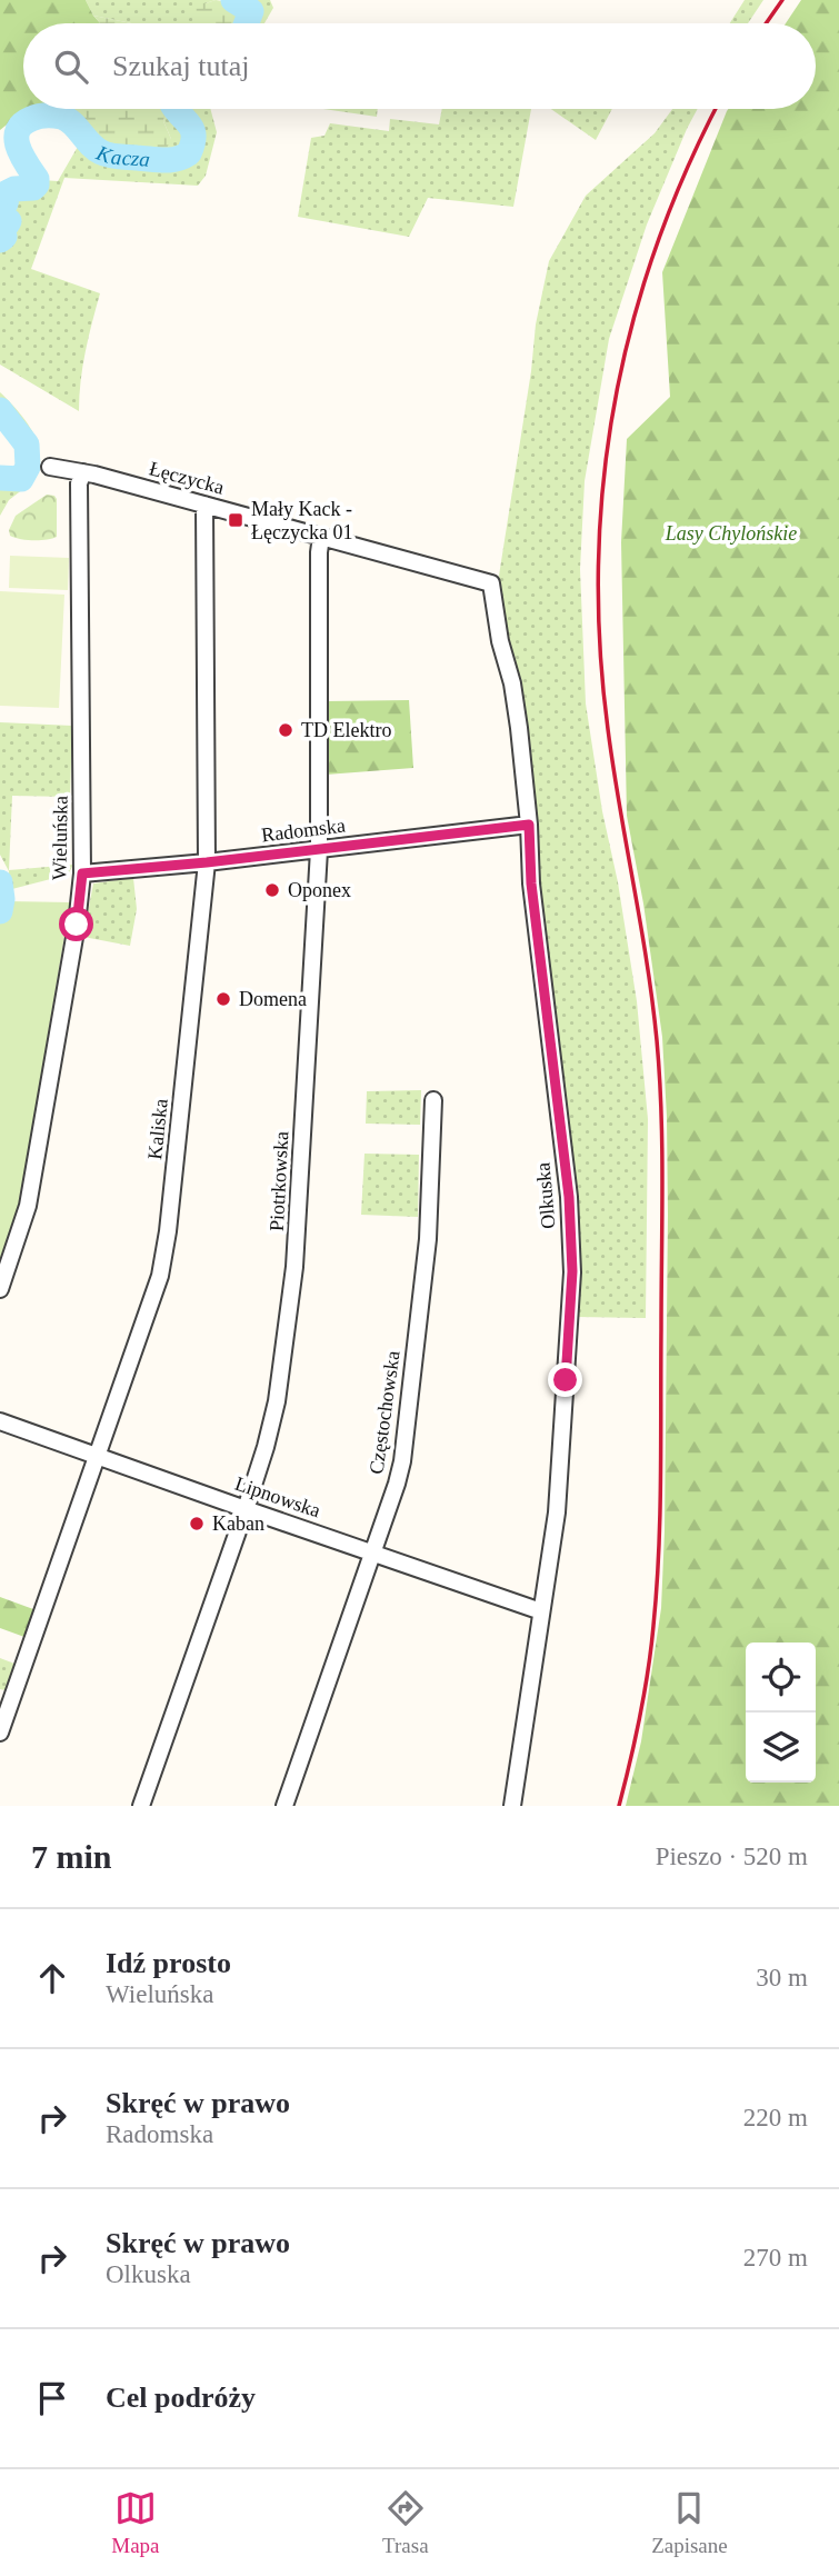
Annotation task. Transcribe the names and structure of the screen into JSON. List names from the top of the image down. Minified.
{"streets":{"street":["Łęczycka","Radomska","Wieluńska","Kaliska","Piotrkowska","Olkuska","Częstochowska","Lipnowska"]},"crossings":[["Łęczycka","Wieluńska"],["Łęczycka","Kaliska"],["Łęczycka","Piotrkowska"],["Łęczycka","Olkuska"],["Radomska","Wieluńska"],["Radomska","Kaliska"],["Radomska","Piotrkowska"],["Radomska","Olkuska"],["Kaliska","Lipnowska"],["Piotrkowska","Lipnowska"],["Olkuska","Lipnowska"],["Częstochowska","Lipnowska"]],"water":["Kacza"],"parks":["Lasy Chylońskie"],"places":{"transit":["Mały Kack - Łęczycka 01"],"other":["TD Elektro","Oponex","Domena","Kaban"]},"page":{"search":"Szukaj tutaj","heading":["7 min","Pieszo · 520 m"],"list":[["Idź prosto","Wieluńska","30 m"],["Skręć w prawo","Radomska","220 m"],["Skręć w prawo","Olkuska","270 m"],"Cel podróży"],"nav":["Mapa","Trasa","Zapisane"]}}
